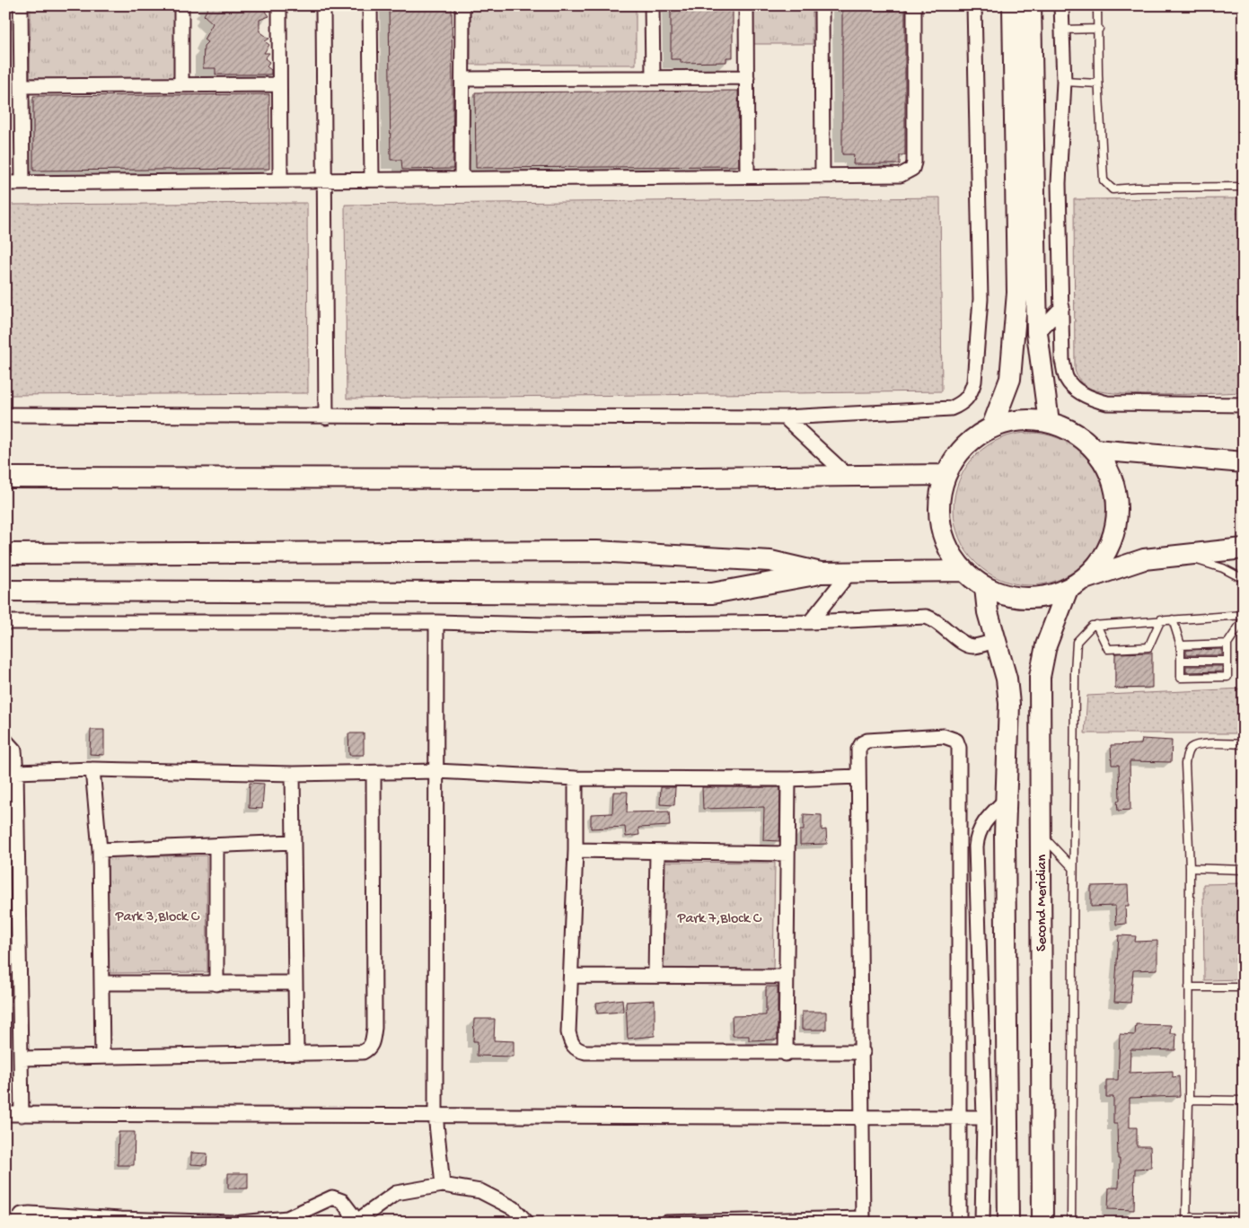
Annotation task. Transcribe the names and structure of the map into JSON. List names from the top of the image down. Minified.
{"streets":{"main road":["Second Meridian"]},"parks":["Park 3,Block C","Park 7,Block C"]}
